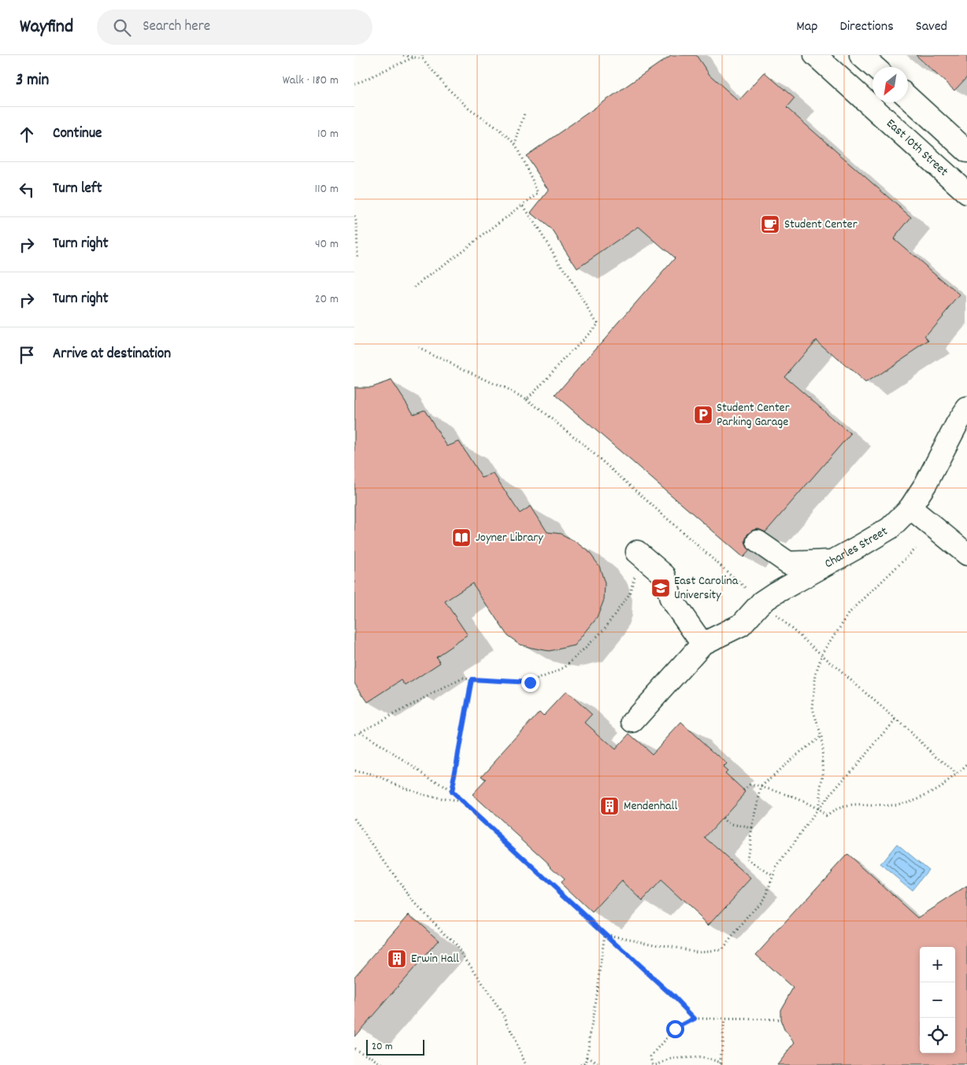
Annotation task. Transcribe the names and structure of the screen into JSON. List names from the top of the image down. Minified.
{"streets":{"street":["East 10th Street","Charles Street"]},"places":{"cafe":["Student Center"],"parking":["Student Center Parking Garage"],"library":["Joyner Library"],"school or university":["East Carolina University"],"building":["Mendenhall","Erwin Hall"]},"scale_bar":"20 m","north":"bottom left","page":{"header":"Wayfind","search":"Search here","nav":["Map","Directions","Saved"],"heading":["3 min","Walk · 180 m"],"list":[["Continue","10 m"],["Turn left","110 m"],["Turn right","40 m"],["Turn right","20 m"],"Arrive at destination"],"map_buttons":["+","−"],"scale":"20 m"}}
